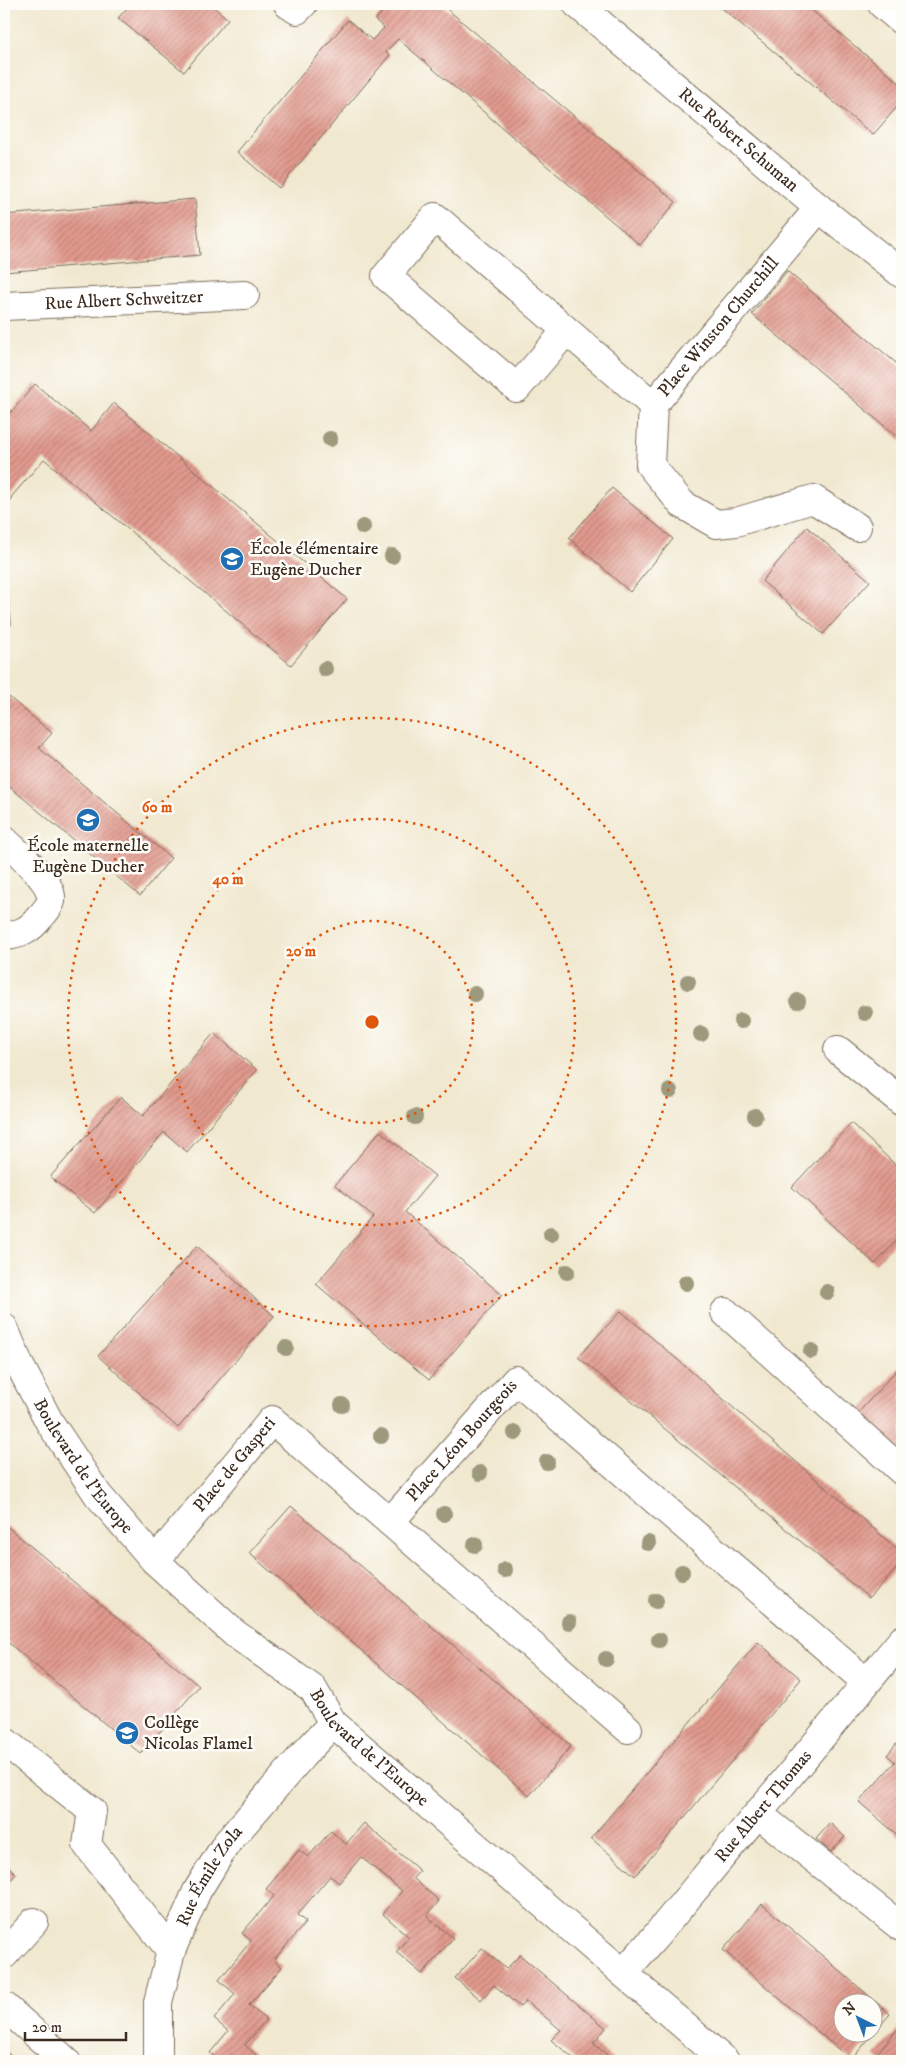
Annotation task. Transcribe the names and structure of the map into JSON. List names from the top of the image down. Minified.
{"streets":{"street":["Rue Robert Schuman","Rue Albert Schweitzer","Place Winston Churchill","Place Léon Bourgeois","Boulevard de l'Europe","Place de Gasperi","Rue Albert Thomas","Rue Émile Zola"]},"crossings":[["Rue Robert Schuman","Place Winston Churchill"],["Place Léon Bourgeois","Place de Gasperi"],["Place Léon Bourgeois","Rue Albert Thomas"],["Boulevard de l'Europe","Place de Gasperi"],["Boulevard de l'Europe","Rue Albert Thomas"],["Boulevard de l'Europe","Rue Émile Zola"]],"places":{"school or university":["École élémentaire Eugène Ducher","École maternelle Eugène Ducher","Collège Nicolas Flamel"]},"scale_bar":"20 m","north":"top left","rings":["60 m","40 m","20 m"]}
